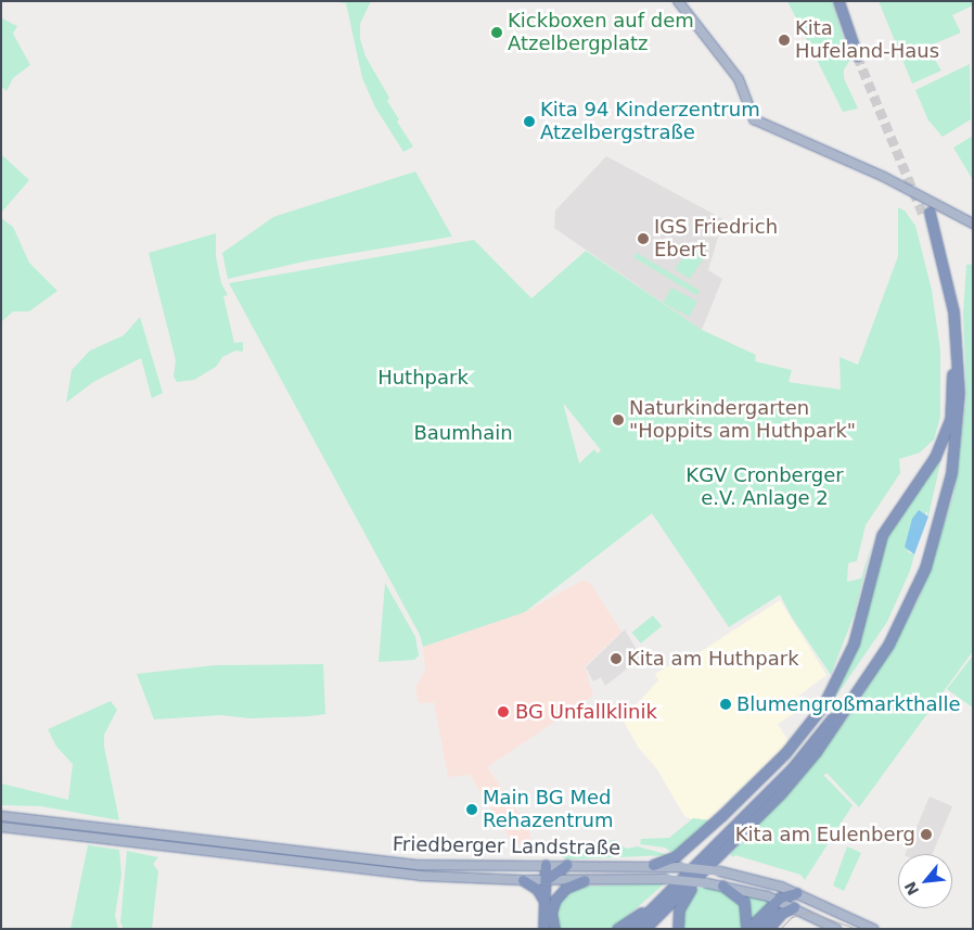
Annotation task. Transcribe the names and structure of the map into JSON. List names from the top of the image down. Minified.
{"streets":{"main road":["Friedberger Landstraße"]},"parks":["Huthpark","Baumhain","KGV Cronberger e.V. Anlage 2"],"places":["Kickboxen auf dem Atzelbergplatz","Kita Hufeland-Haus","Kita 94 Kinderzentrum Atzelbergstraße","IGS Friedrich Ebert","Naturkindergarten \"Hoppits am Huthpark\"","Kita am Huthpark","Blumengroßmarkthalle","BG Unfallklinik","Main BG Med Rehazentrum","Kita am Eulenberg"],"north":"bottom left"}
